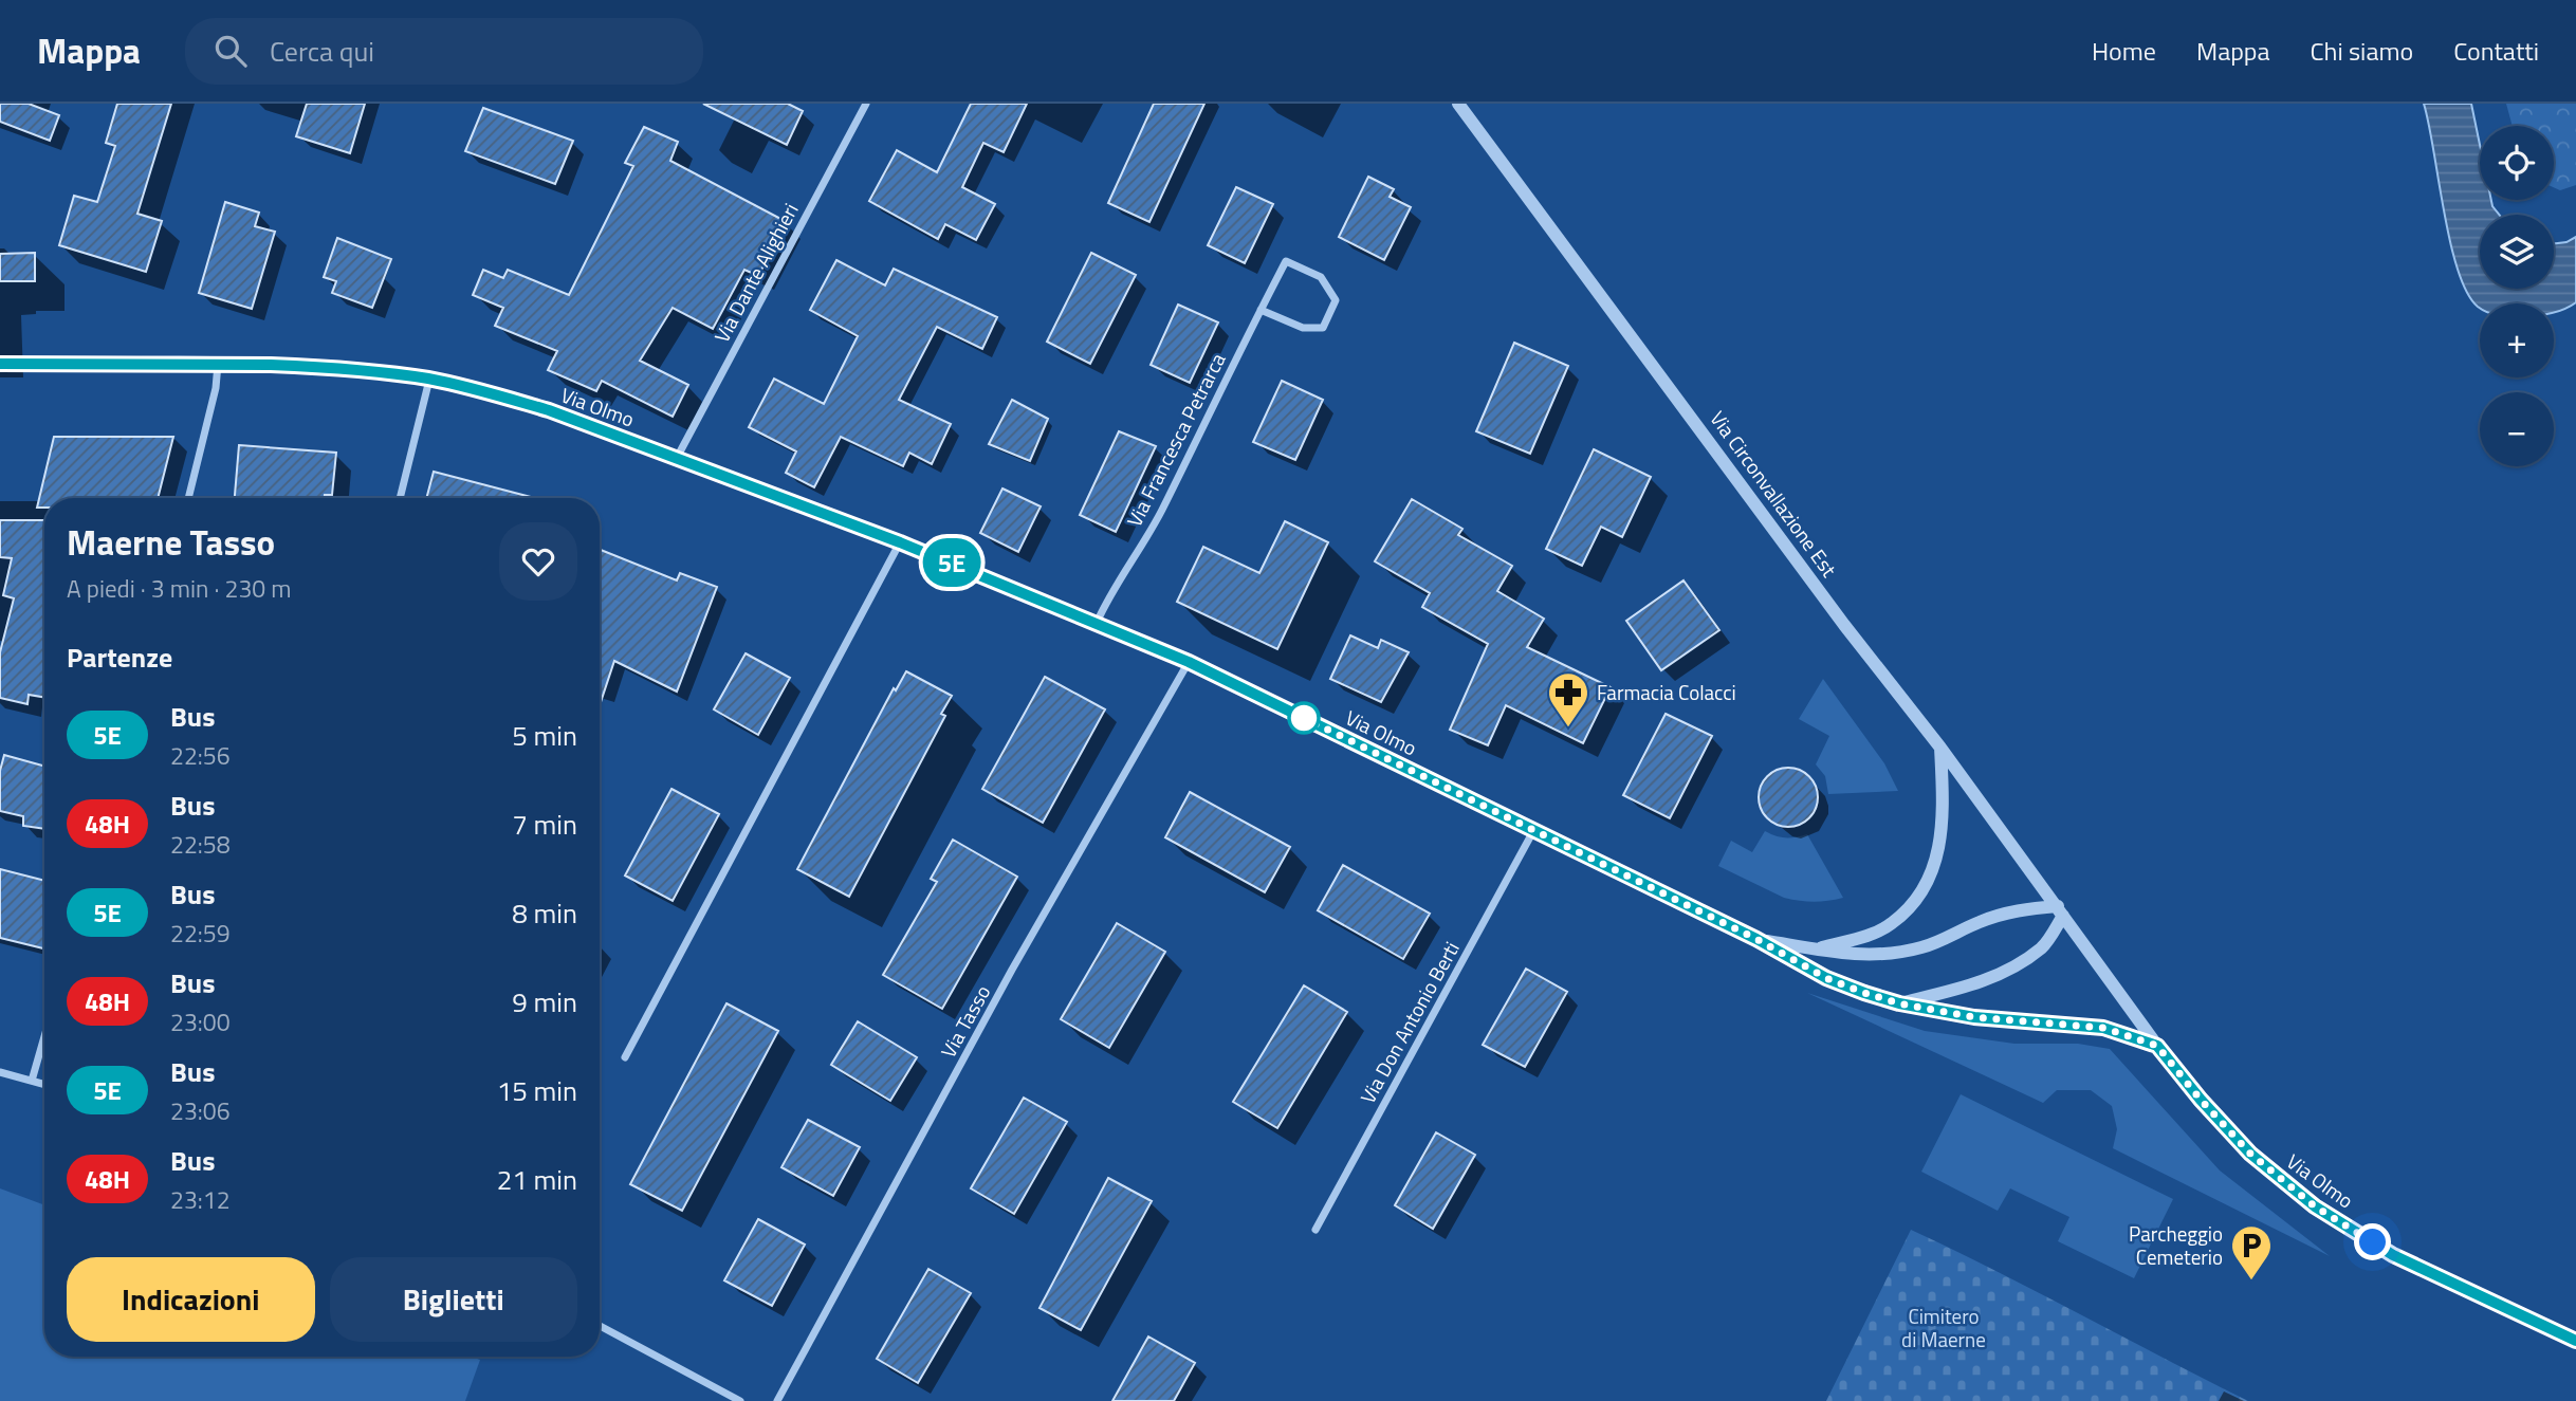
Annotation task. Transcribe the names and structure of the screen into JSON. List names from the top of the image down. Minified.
{"streets":{"street":["Via Dante Alighieri","Via Olmo","Via Francesca Petrarca","Via Circonvallazione Est","Via Tasso","Via Don Antonio Berti"]},"crossings":[["Via Dante Alighieri","Via Olmo"],["Via Olmo","Via Francesca Petrarca"],["Via Olmo","Via Circonvallazione Est"],["Via Olmo","Via Tasso"],["Via Olmo","Via Don Antonio Berti"]],"parks":["Cimitero di Maerne"],"places":{"pharmacy":["Farmacia Colacci"],"parking":["Parcheggio Cemeterio"]},"lines":["bus line 5E"],"page":{"header":"Mappa","search":"Cerca qui","nav":["Home","Mappa","Chi siamo","Contatti"],"on_map":"5E","map_buttons":["+","−"],"heading":[["Maerne Tasso","A piedi · 3 min · 230 m"],"Partenze"],"list":[{"mark":"5E","name":"Bus","note":"22:56","value":"5 min"},{"mark":"48H","name":"Bus","note":"22:58","value":"7 min"},{"mark":"5E","name":"Bus","note":"22:59","value":"8 min"},{"mark":"48H","name":"Bus","note":"23:00","value":"9 min"},{"mark":"5E","name":"Bus","note":"23:06","value":"15 min"},{"mark":"48H","name":"Bus","note":"23:12","value":"21 min"}],"buttons":["Indicazioni","Biglietti"]}}
